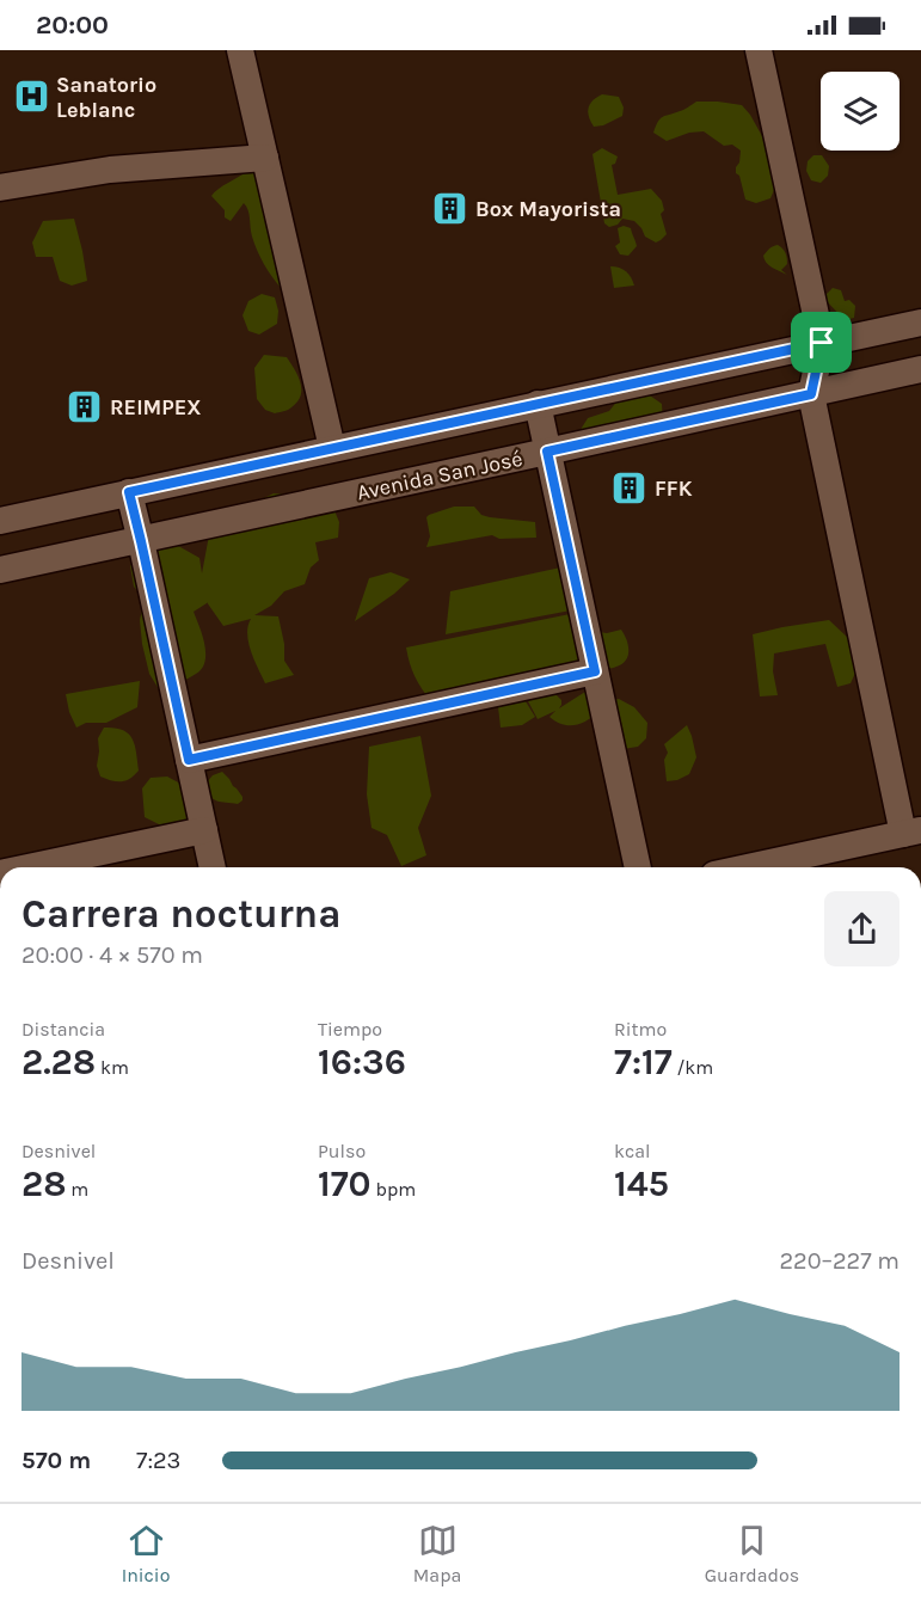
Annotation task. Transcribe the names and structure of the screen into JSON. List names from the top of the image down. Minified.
{"streets":{"street":["Avenida San José"]},"places":{"hospital":["Sanatorio Leblanc"],"building":["Box Mayorista","REIMPEX","FFK"]},"page":{"status":"20:00","heading":["Carrera nocturna","20:00 · 4 × 570 m"],"stats":[["Distancia","2.28 km"],["Tiempo","16:36"],["Ritmo","7:17 /km"],["Desnivel","28 m"],["Pulso","170 bpm"],["kcal","145"]],"chart":["Desnivel","220–227 m"],"list":[{"name":"570 m","note":"7:23"}],"tabs":["Inicio","Mapa","Guardados"]}}
